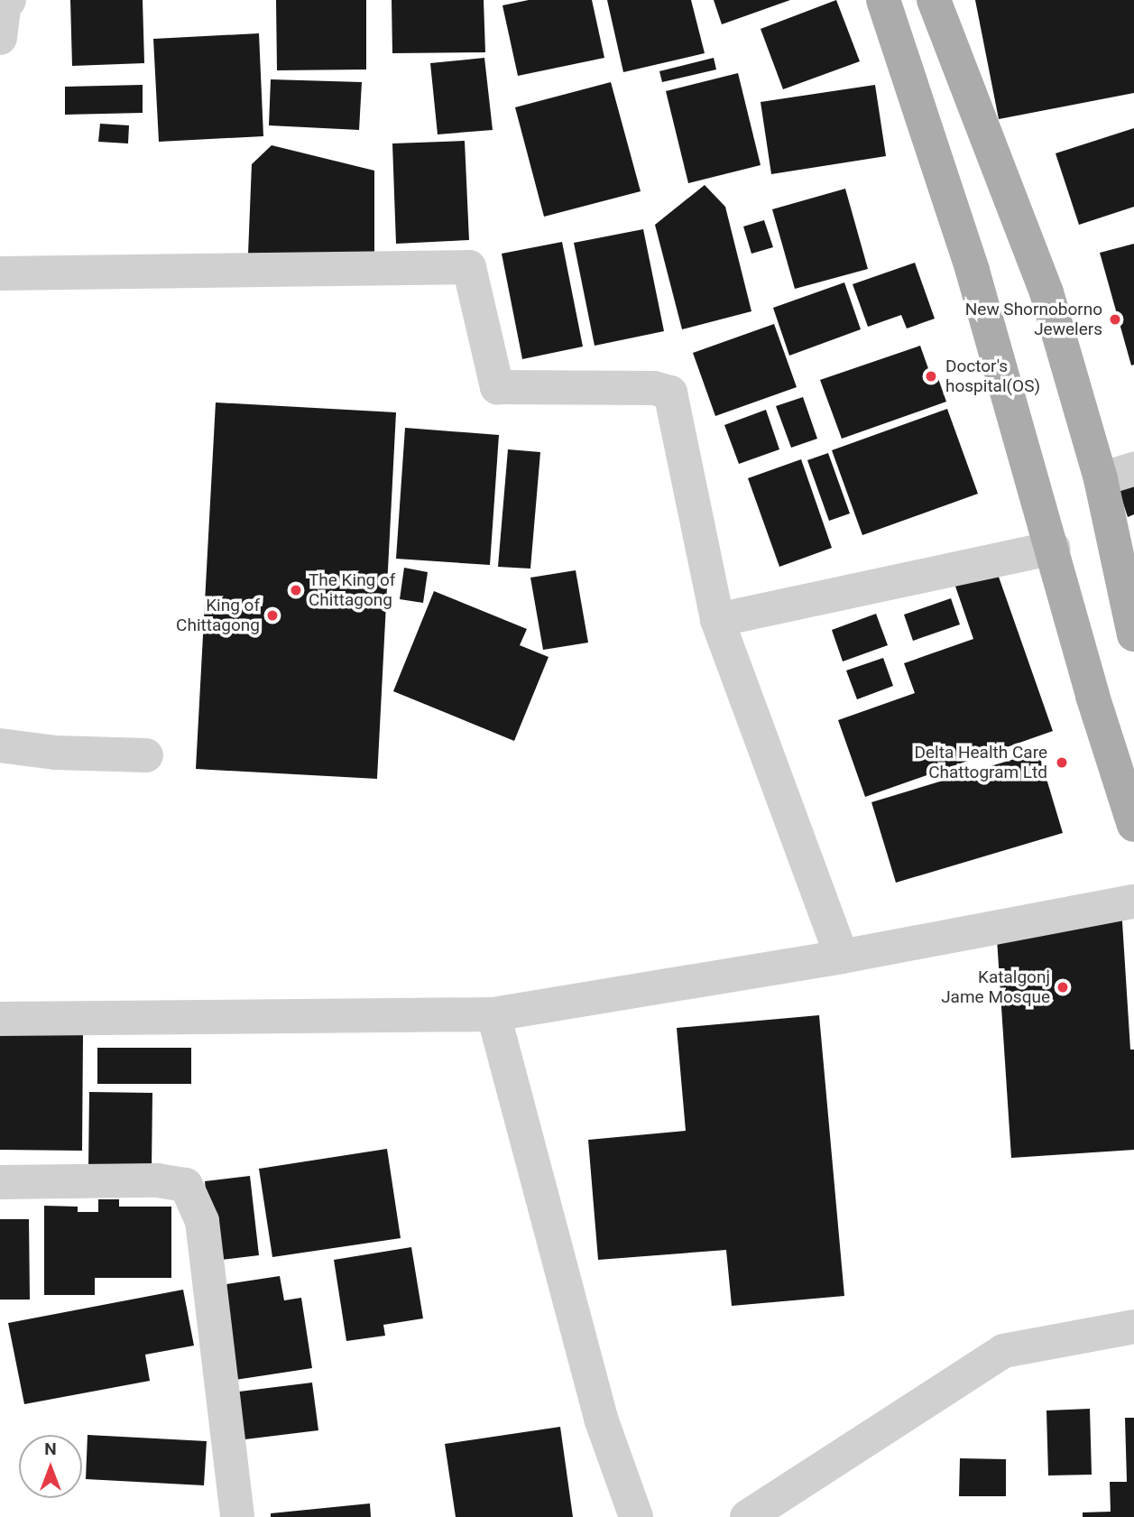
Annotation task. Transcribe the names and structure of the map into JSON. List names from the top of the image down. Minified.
{"places":["New Shornoborno Jewelers","Doctor's hospital(OS)","The King of Chittagong","King of Chittagong","Delta Health Care Chattogram Ltd","Katalgonj Jame Mosque"],"north":"top"}
